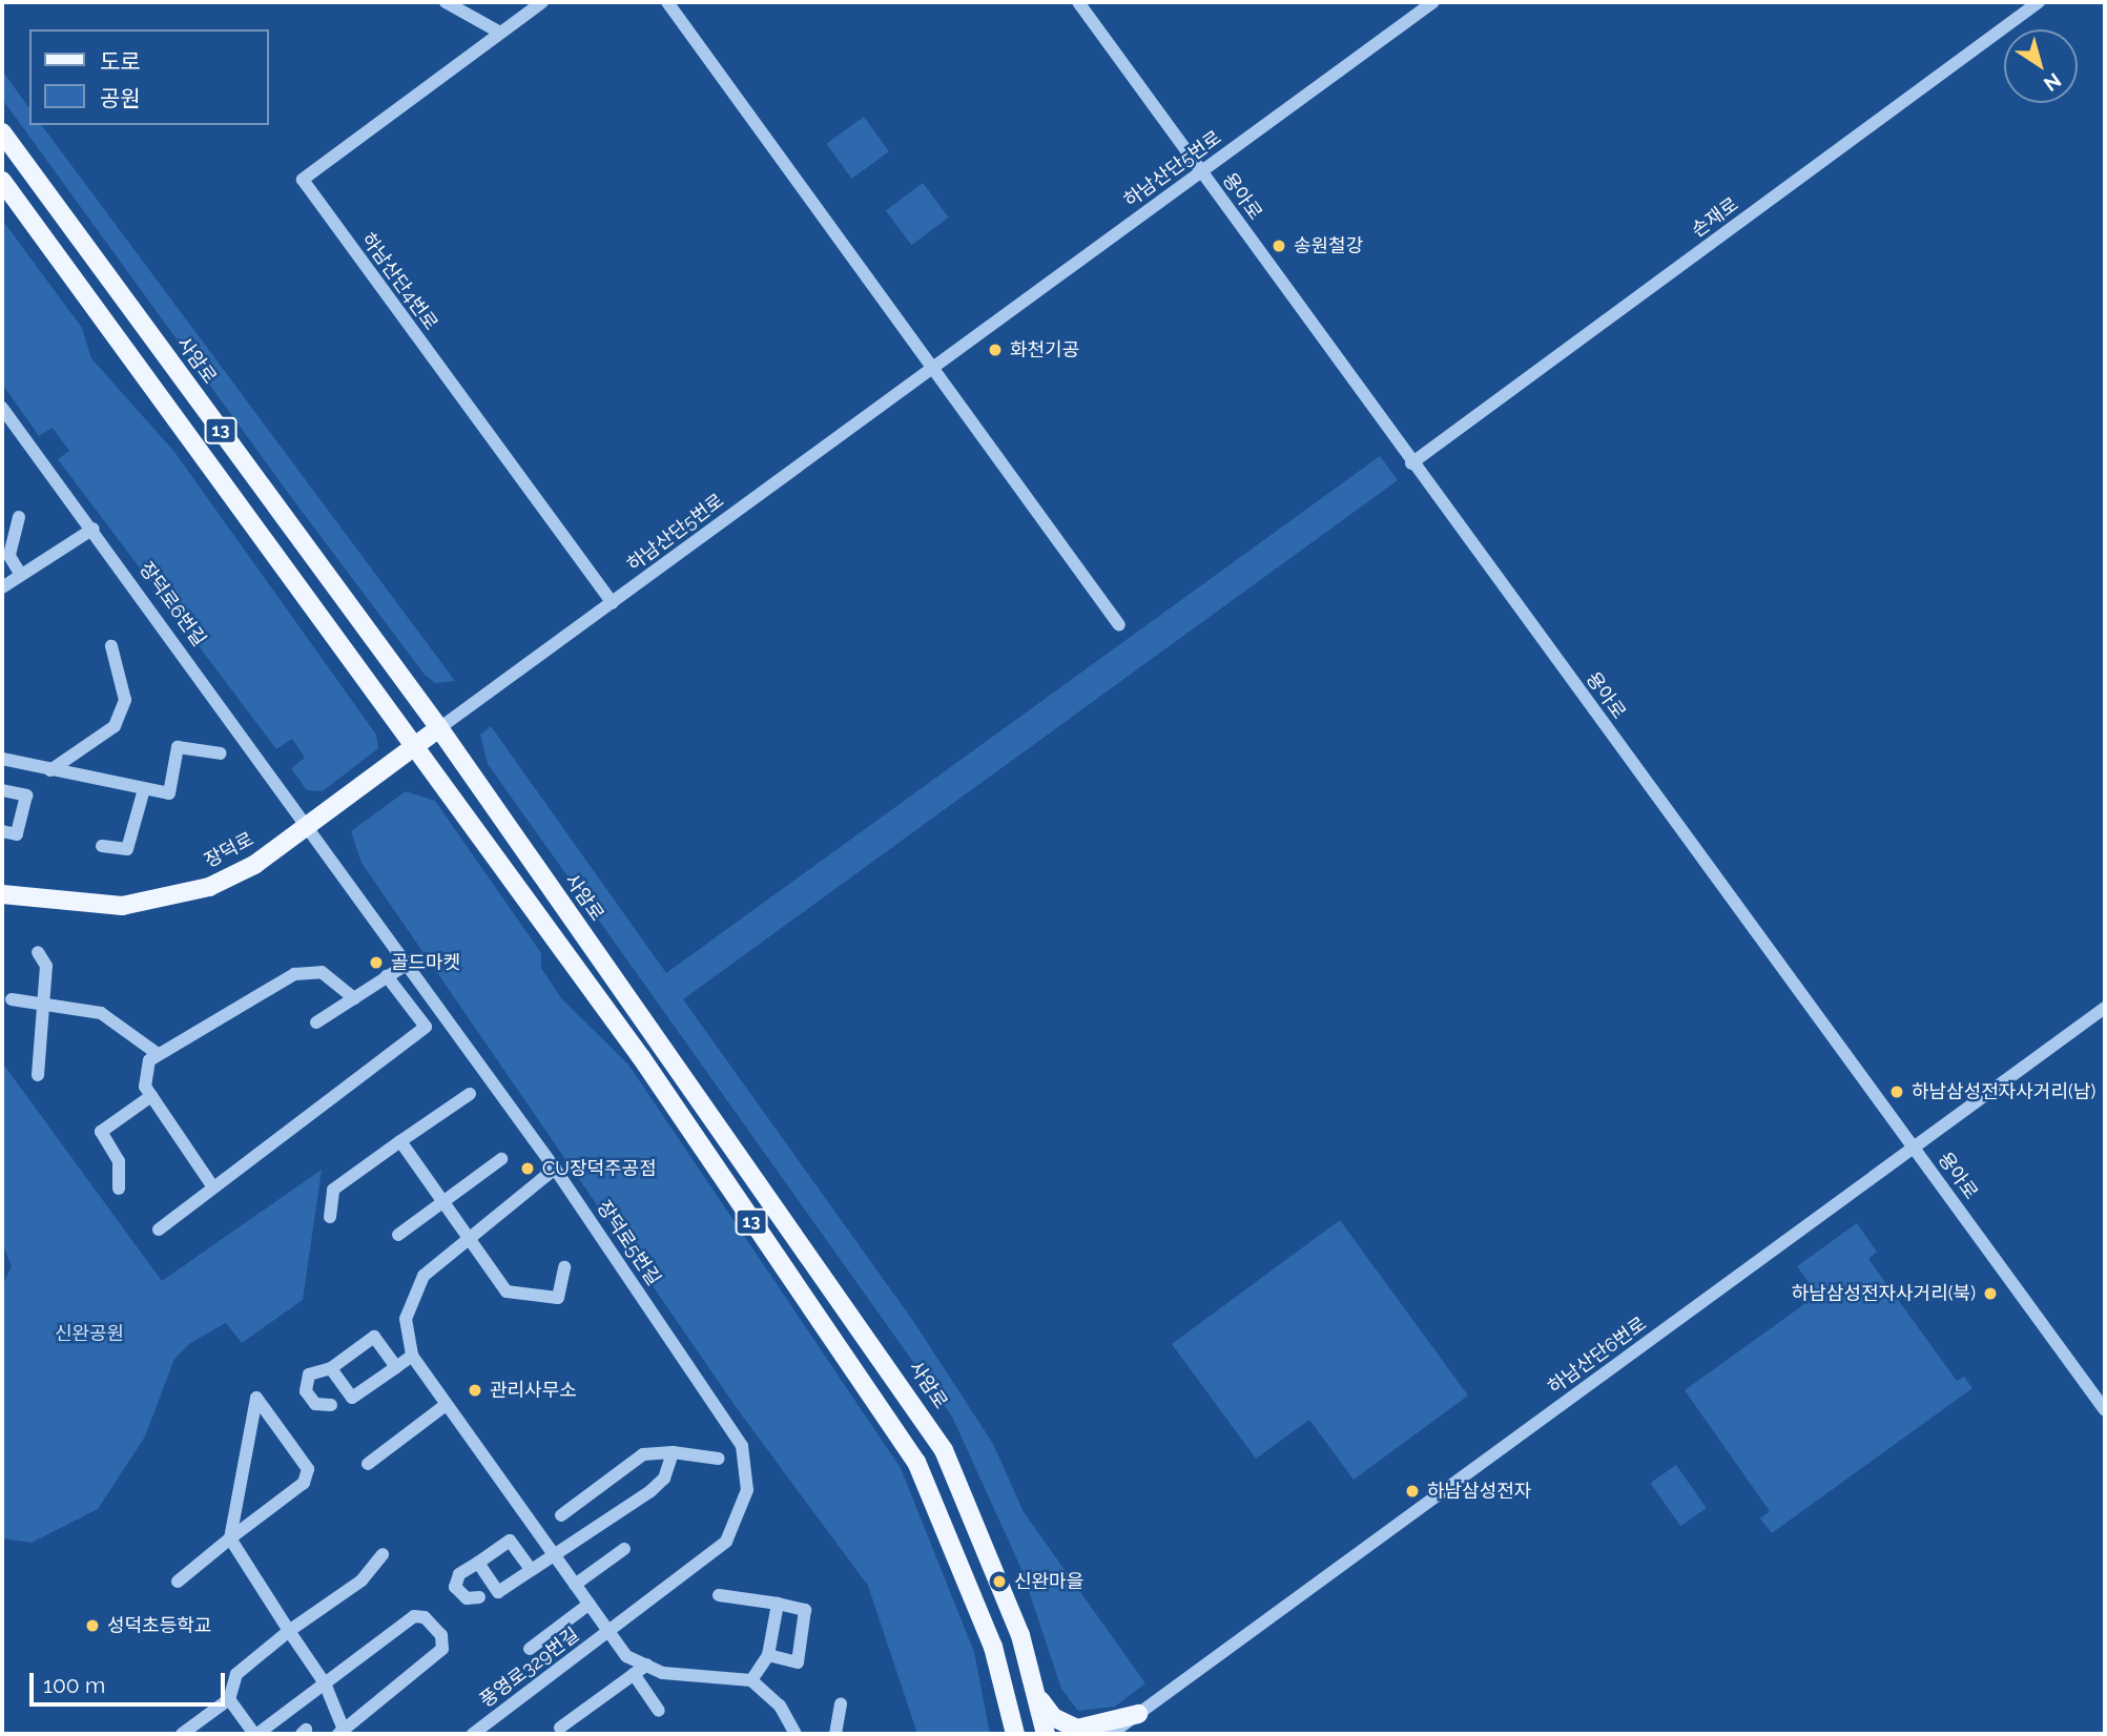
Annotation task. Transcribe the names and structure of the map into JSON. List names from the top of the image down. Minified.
{"streets":{"main road":["사암로","13","장덕로"],"street":["하남산단5번로","용아로","손재로","하남산단4번로","장덕로6번길","장덕로5번길","하남산단6번로","풍영로329번길"]},"crossings":[["하남산단5번로","용아로"],["하남산단5번로","하남산단4번로"],["하남산단5번로","사암로"],["하남산단5번로","장덕로"],["용아로","손재로"],["용아로","하남산단6번로"],["사암로","장덕로"],["13","장덕로"],["장덕로6번길","장덕로"],["장덕로6번길","장덕로5번길"],["장덕로","장덕로5번길"],["장덕로5번길","풍영로329번길"]],"parks":["신완공원"],"places":["송원철강","화천기공","골드마켓","하남삼성전자사거리(남)","CU장덕주공점","하남삼성전자사거리(북)","관리사무소","하남삼성전자","신완마을","성덕초등학교"],"legend":["도로","공원"],"scale_bar":"100 m","north":"bottom right"}
